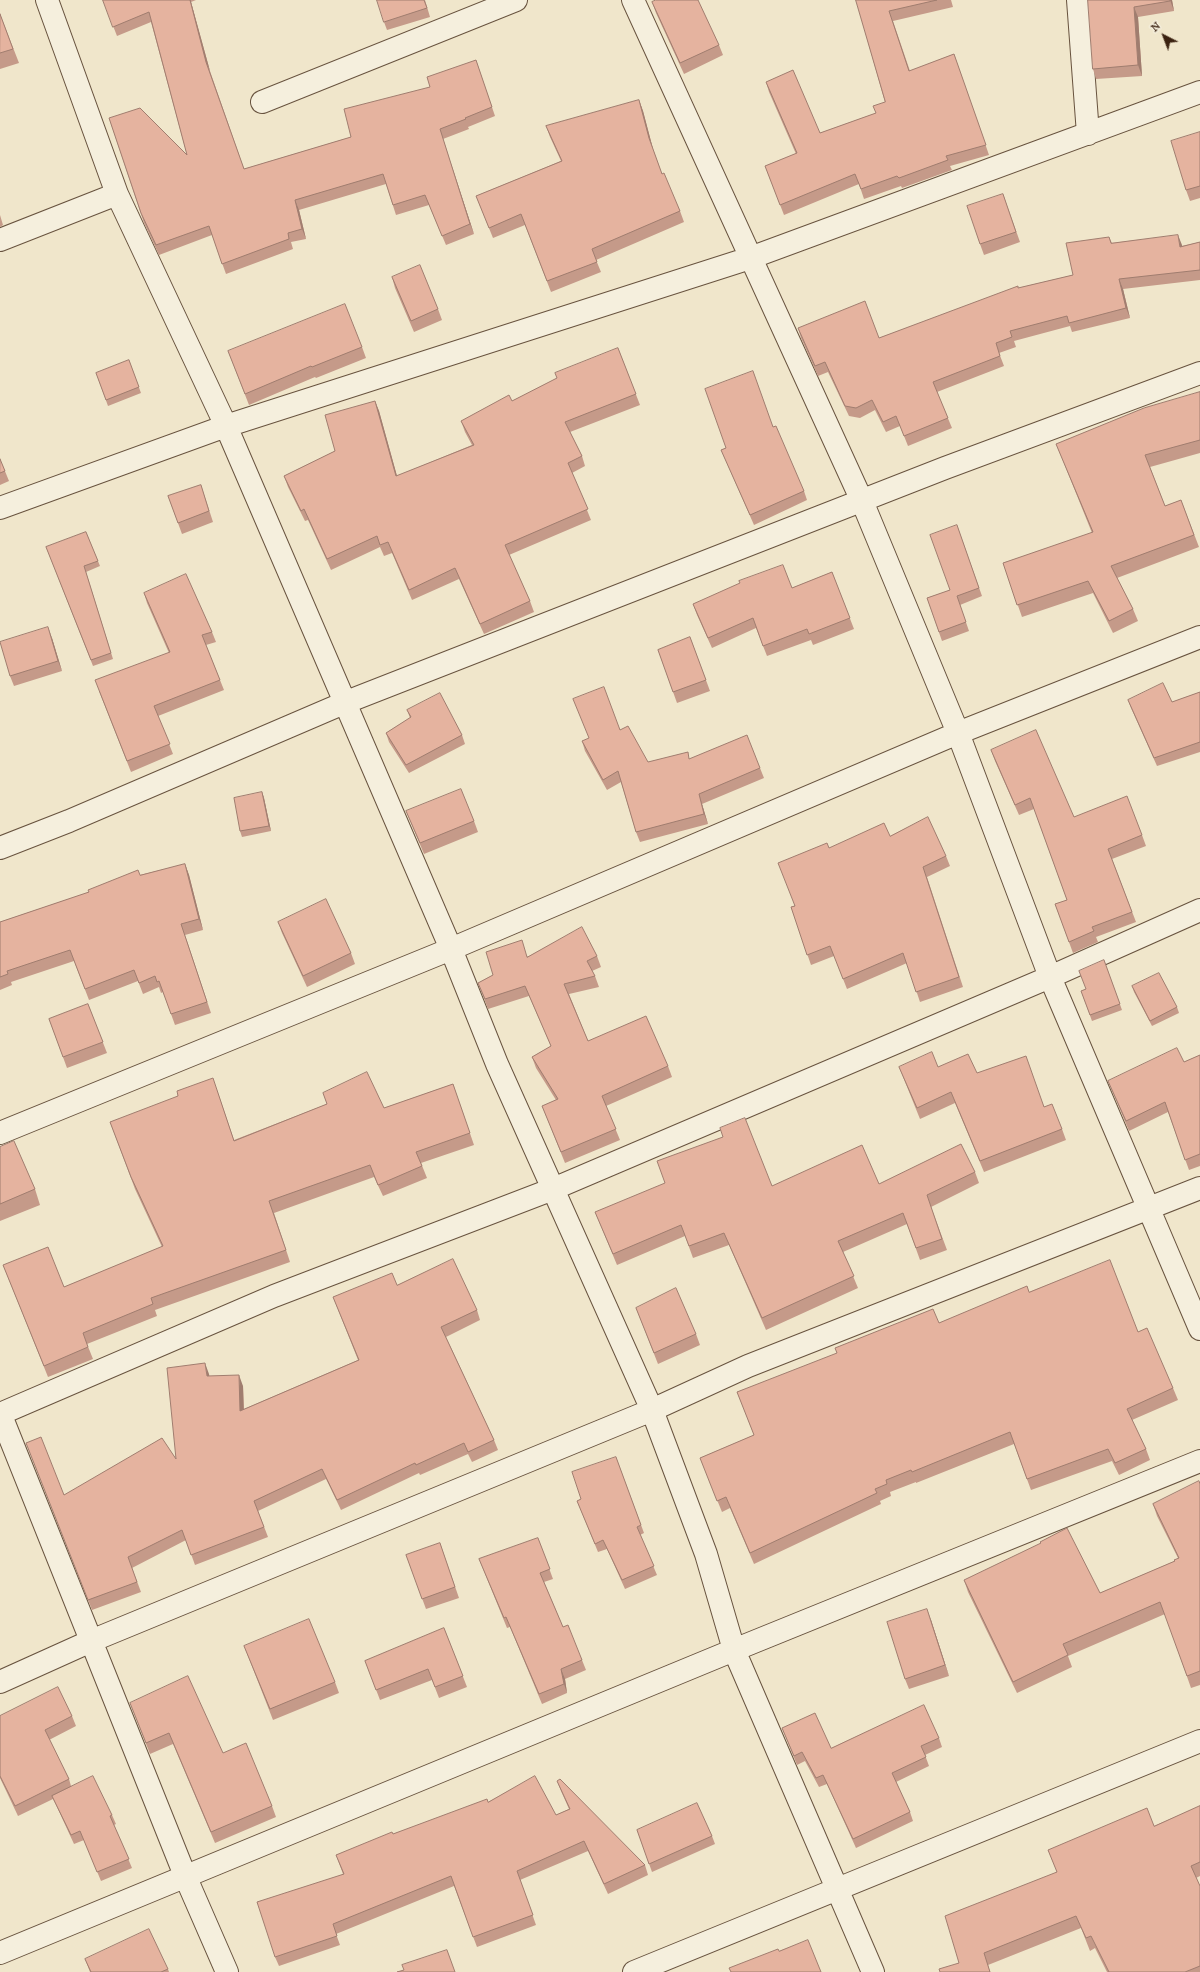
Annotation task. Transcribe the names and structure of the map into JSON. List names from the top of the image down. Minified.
{"north":"top left"}
